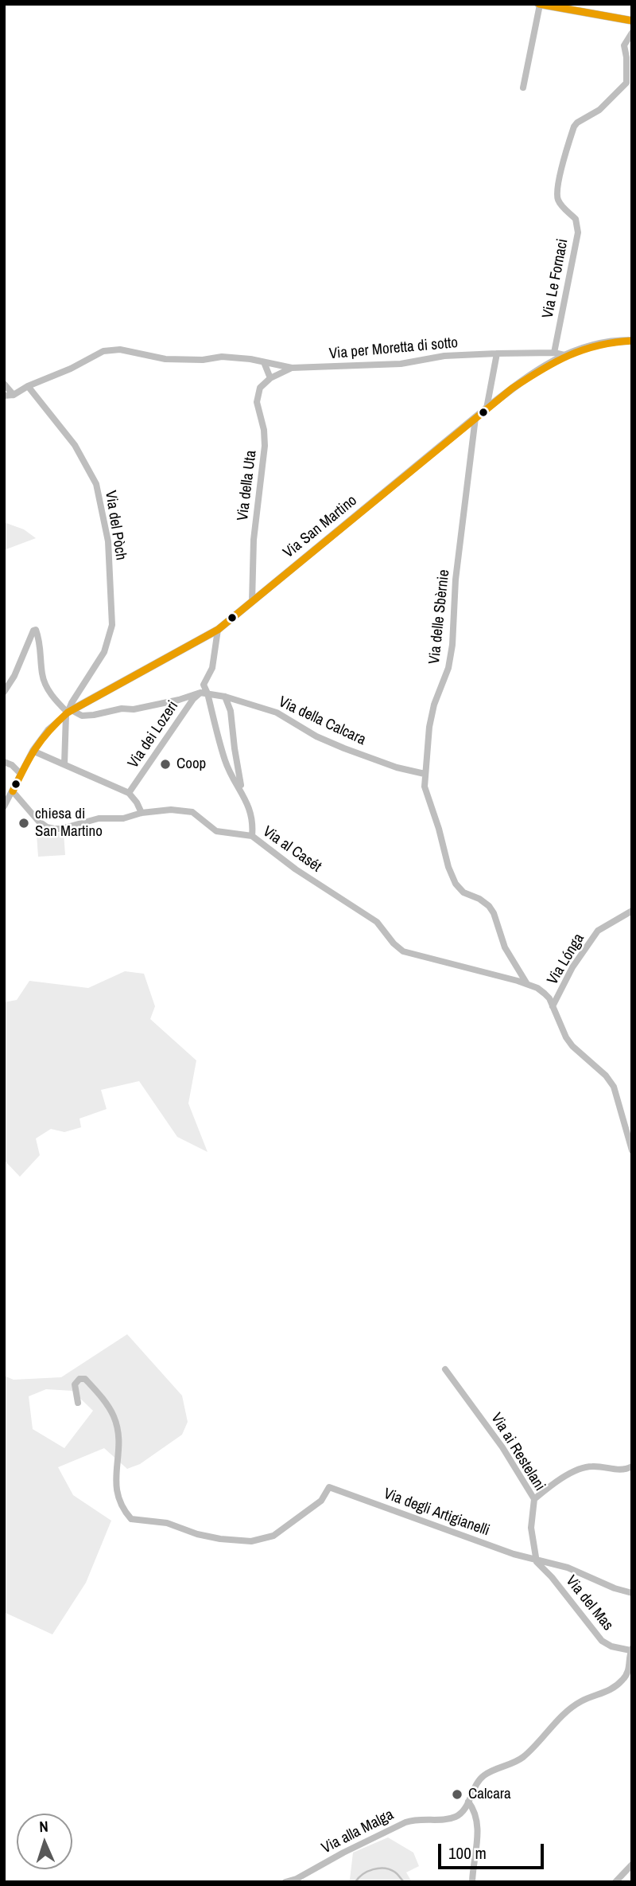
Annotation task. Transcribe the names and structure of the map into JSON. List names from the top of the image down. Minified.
{"streets":{"street":["Via Le Fornaci","Via per Moretta di sotto","Via della Uta","Via del Pòch","Via San Martino","Via delle Sbèrnie","Via della Calcara","Via dei Lozeri","Via al Casét","Via Lónga","Via ai Restelani","Via degli Artigianelli","Via del Mas","Via alla Malga"]},"crossings":[["Via Le Fornaci","Via per Moretta di sotto"],["Via per Moretta di sotto","Via del Pòch"],["Via per Moretta di sotto","Via San Martino"],["Via della Uta","Via San Martino"],["Via del Pòch","Via San Martino"],["Via del Pòch","Via della Calcara"],["Via San Martino","Via delle Sbèrnie"],["Via San Martino","Via della Calcara"],["Via San Martino","Via al Casét"],["Via delle Sbèrnie","Via della Calcara"],["Via delle Sbèrnie","Via al Casét"],["Via delle Sbèrnie","Via Lónga"],["Via della Calcara","Via dei Lozeri"],["Via al Casét","Via Lónga"],["Via ai Restelani","Via degli Artigianelli"],["Via ai Restelani","Via del Mas"],["Via degli Artigianelli","Via del Mas"],["Via del Mas","Via alla Malga"]],"places":["Coop","chiesa di San Martino","Calcara"],"scale_bar":"100 m","north":"top"}
